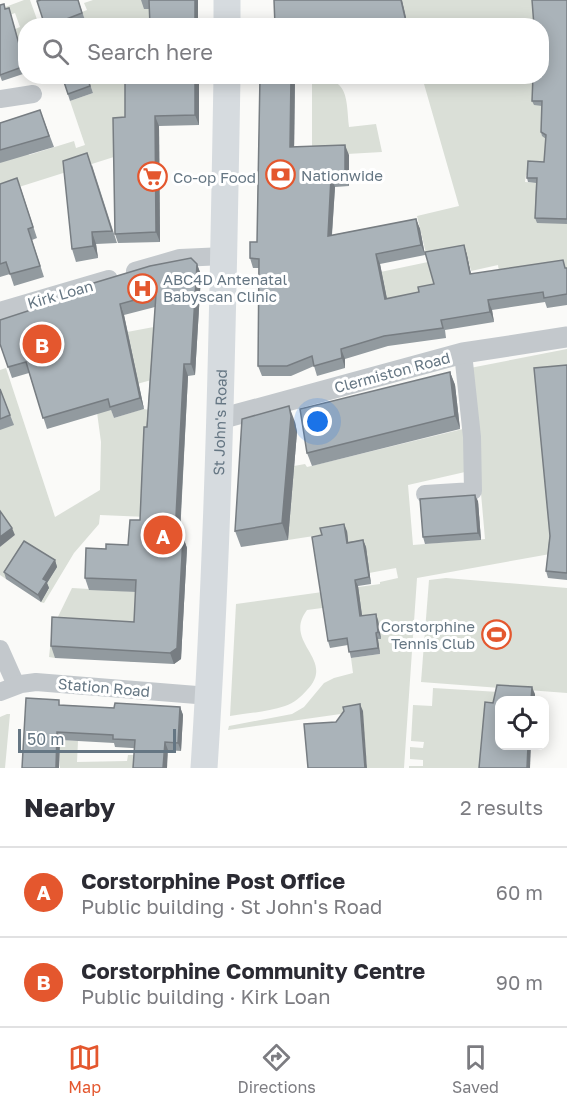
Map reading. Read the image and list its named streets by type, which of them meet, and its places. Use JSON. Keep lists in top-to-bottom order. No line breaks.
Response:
{"streets":{"main road":["St John's Road"],"street":["Kirk Loan","Clermiston Road","Station Road"]},"crossings":[["Kirk Loan","St John's Road"],["Clermiston Road","St John's Road"],["St John's Road","Station Road"]],"places":{"bank":["Nationwide"],"supermarket":["Co-op Food"],"hospital":["ABC4D Antenatal Babyscan Clinic"],"sports":["Corstorphine Tennis Club"]},"scale_bar":"50 m","page":{"search":"Search here","pins":["B","A"],"scale":"50 m","heading":["Nearby","2 results"],"list":[{"mark":"A","name":"Corstorphine Post Office","note":"Public building · St John's Road","value":"60 m"},{"mark":"B","name":"Corstorphine Community Centre","note":"Public building · Kirk Loan","value":"90 m"}],"nav":["Map","Directions","Saved"]}}
